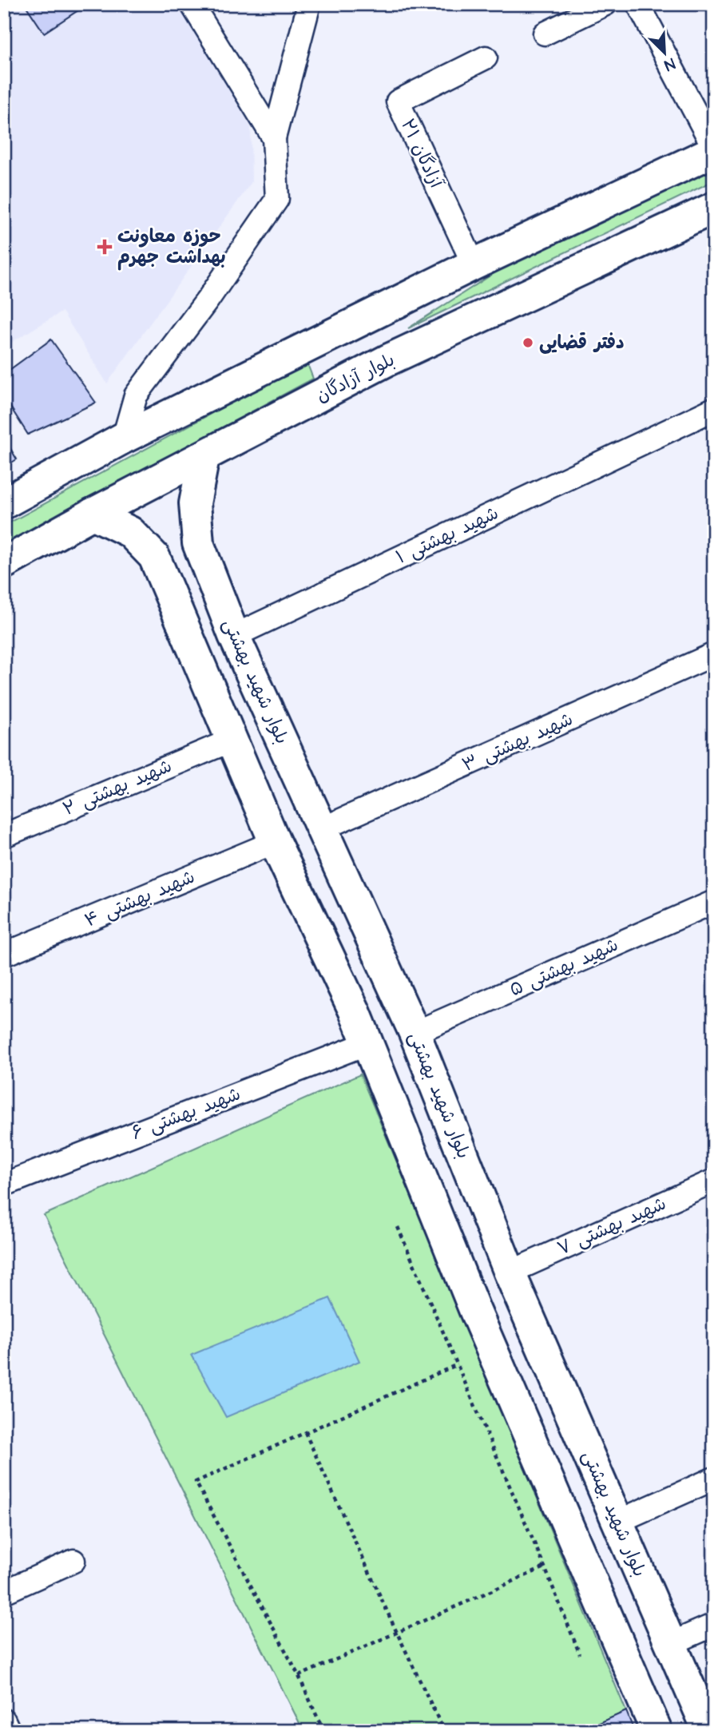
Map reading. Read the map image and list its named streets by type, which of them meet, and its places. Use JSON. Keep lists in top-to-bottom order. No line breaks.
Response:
{"streets":{"main road":["بلوار آزادگان","بلوار شهید بهشتی"],"street":["آزادگان ۲۱","شهید بهشتی ۱","شهید بهشتی ۳","شهید بهشتی ۲","شهید بهشتی ۴","شهید بهشتی ۵","شهید بهشتی ۶","شهید بهشتی ۷"]},"crossings":[["بلوار آزادگان","بلوار شهید بهشتی"],["شهید بهشتی ۱","بلوار شهید بهشتی"],["بلوار شهید بهشتی","شهید بهشتی ۳"],["بلوار شهید بهشتی","شهید بهشتی ۵"],["بلوار شهید بهشتی","شهید بهشتی ۷"]],"places":{"health":["حوزه معاونت بهداشت جهرم"],"other":["دفتر قضایی"]},"north":"bottom right"}
